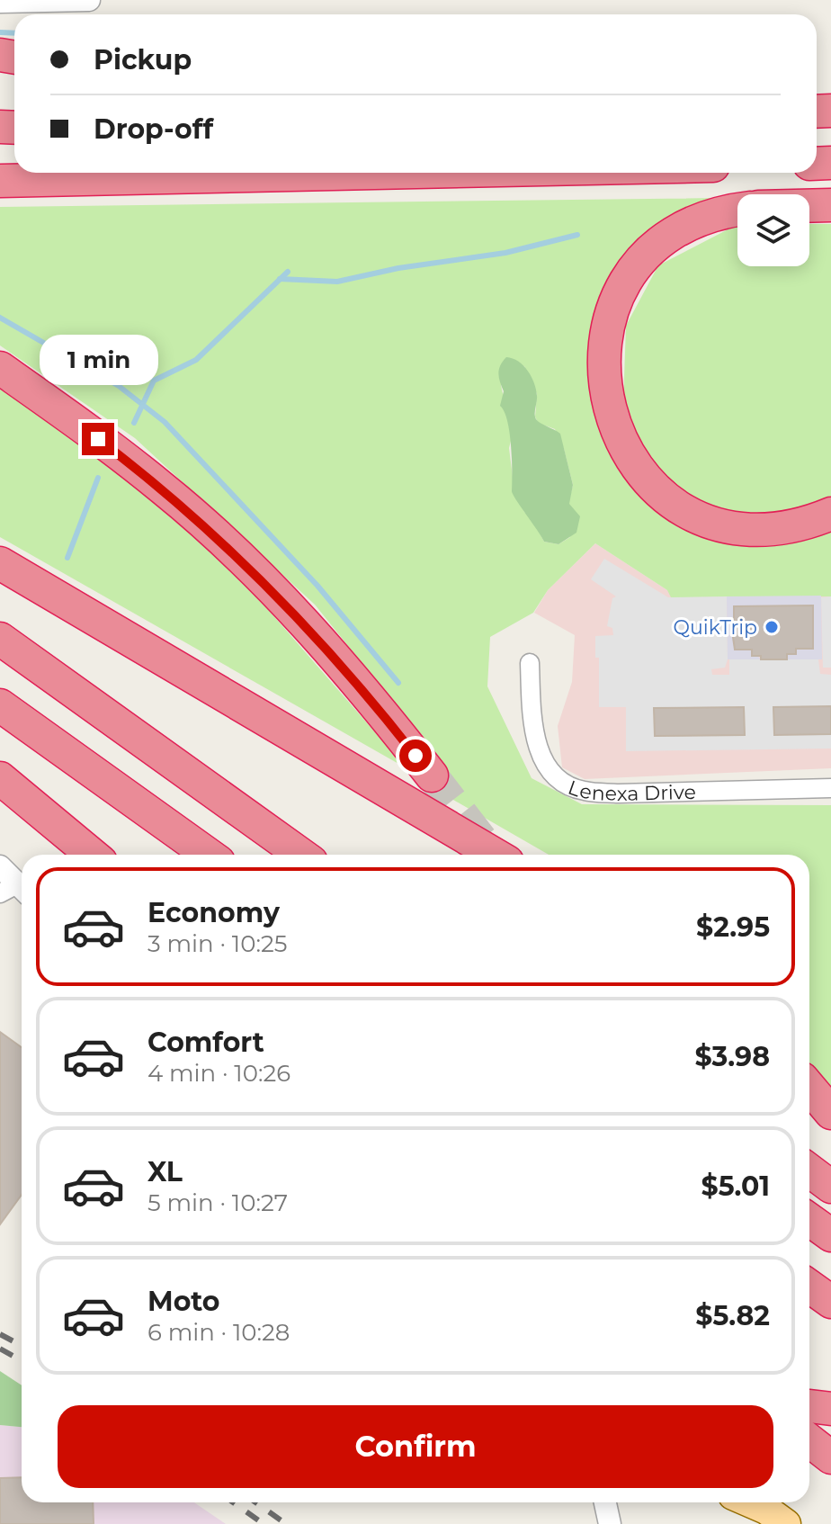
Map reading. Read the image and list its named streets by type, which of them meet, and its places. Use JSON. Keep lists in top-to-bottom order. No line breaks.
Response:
{"streets":{"street":["Lenexa Drive"]},"places":["QuikTrip"],"page":{"banner":["Pickup","Drop-off"],"bubble":"1 min","list":[{"name":"Economy","note":"3 min · 10:25","value":"$2.95"},{"name":"Comfort","note":"4 min · 10:26","value":"$3.98"},{"name":"XL","note":"5 min · 10:27","value":"$5.01"},{"name":"Moto","note":"6 min · 10:28","value":"$5.82"}],"buttons":"Confirm"}}
